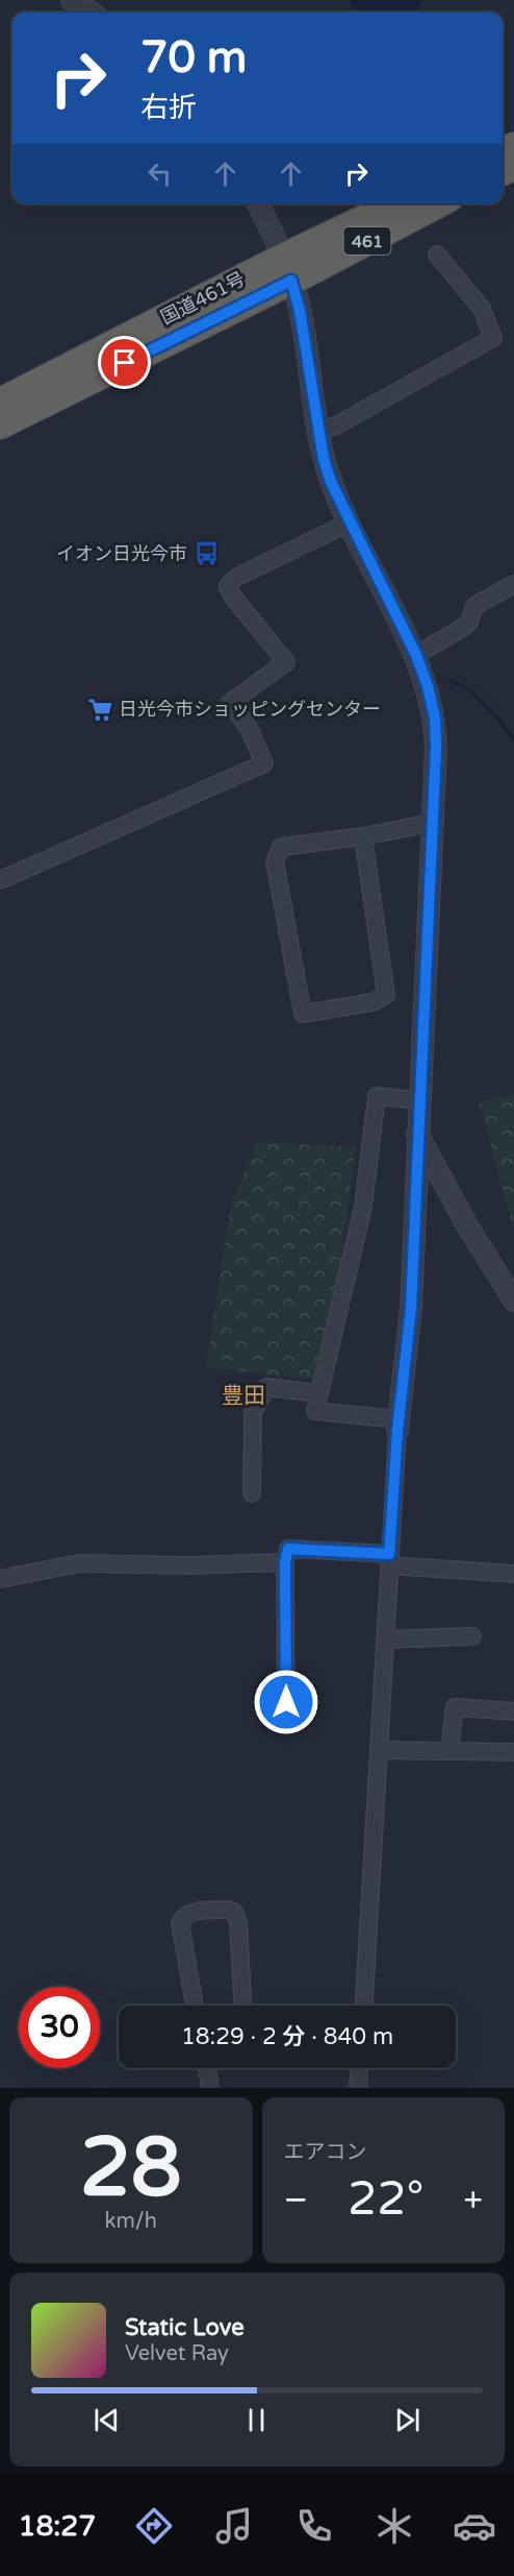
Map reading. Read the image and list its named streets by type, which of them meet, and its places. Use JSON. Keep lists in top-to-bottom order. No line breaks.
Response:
{"streets":{"highway":["461","国道461号"]},"districts":["豊田"],"places":{"bus stop":["イオン日光今市"],"supermarket":["日光今市ショッピングセンター"]},"page":{"turn":["70 m","右折"],"limit":"30","trip":"18:29 · 2 分 · 840 m","tile":[["28","km/h"],"エアコン"],"heat":["−","22°","+"],"song":["Static Love","Velvet Ray"],"tabs":"18:27"}}
